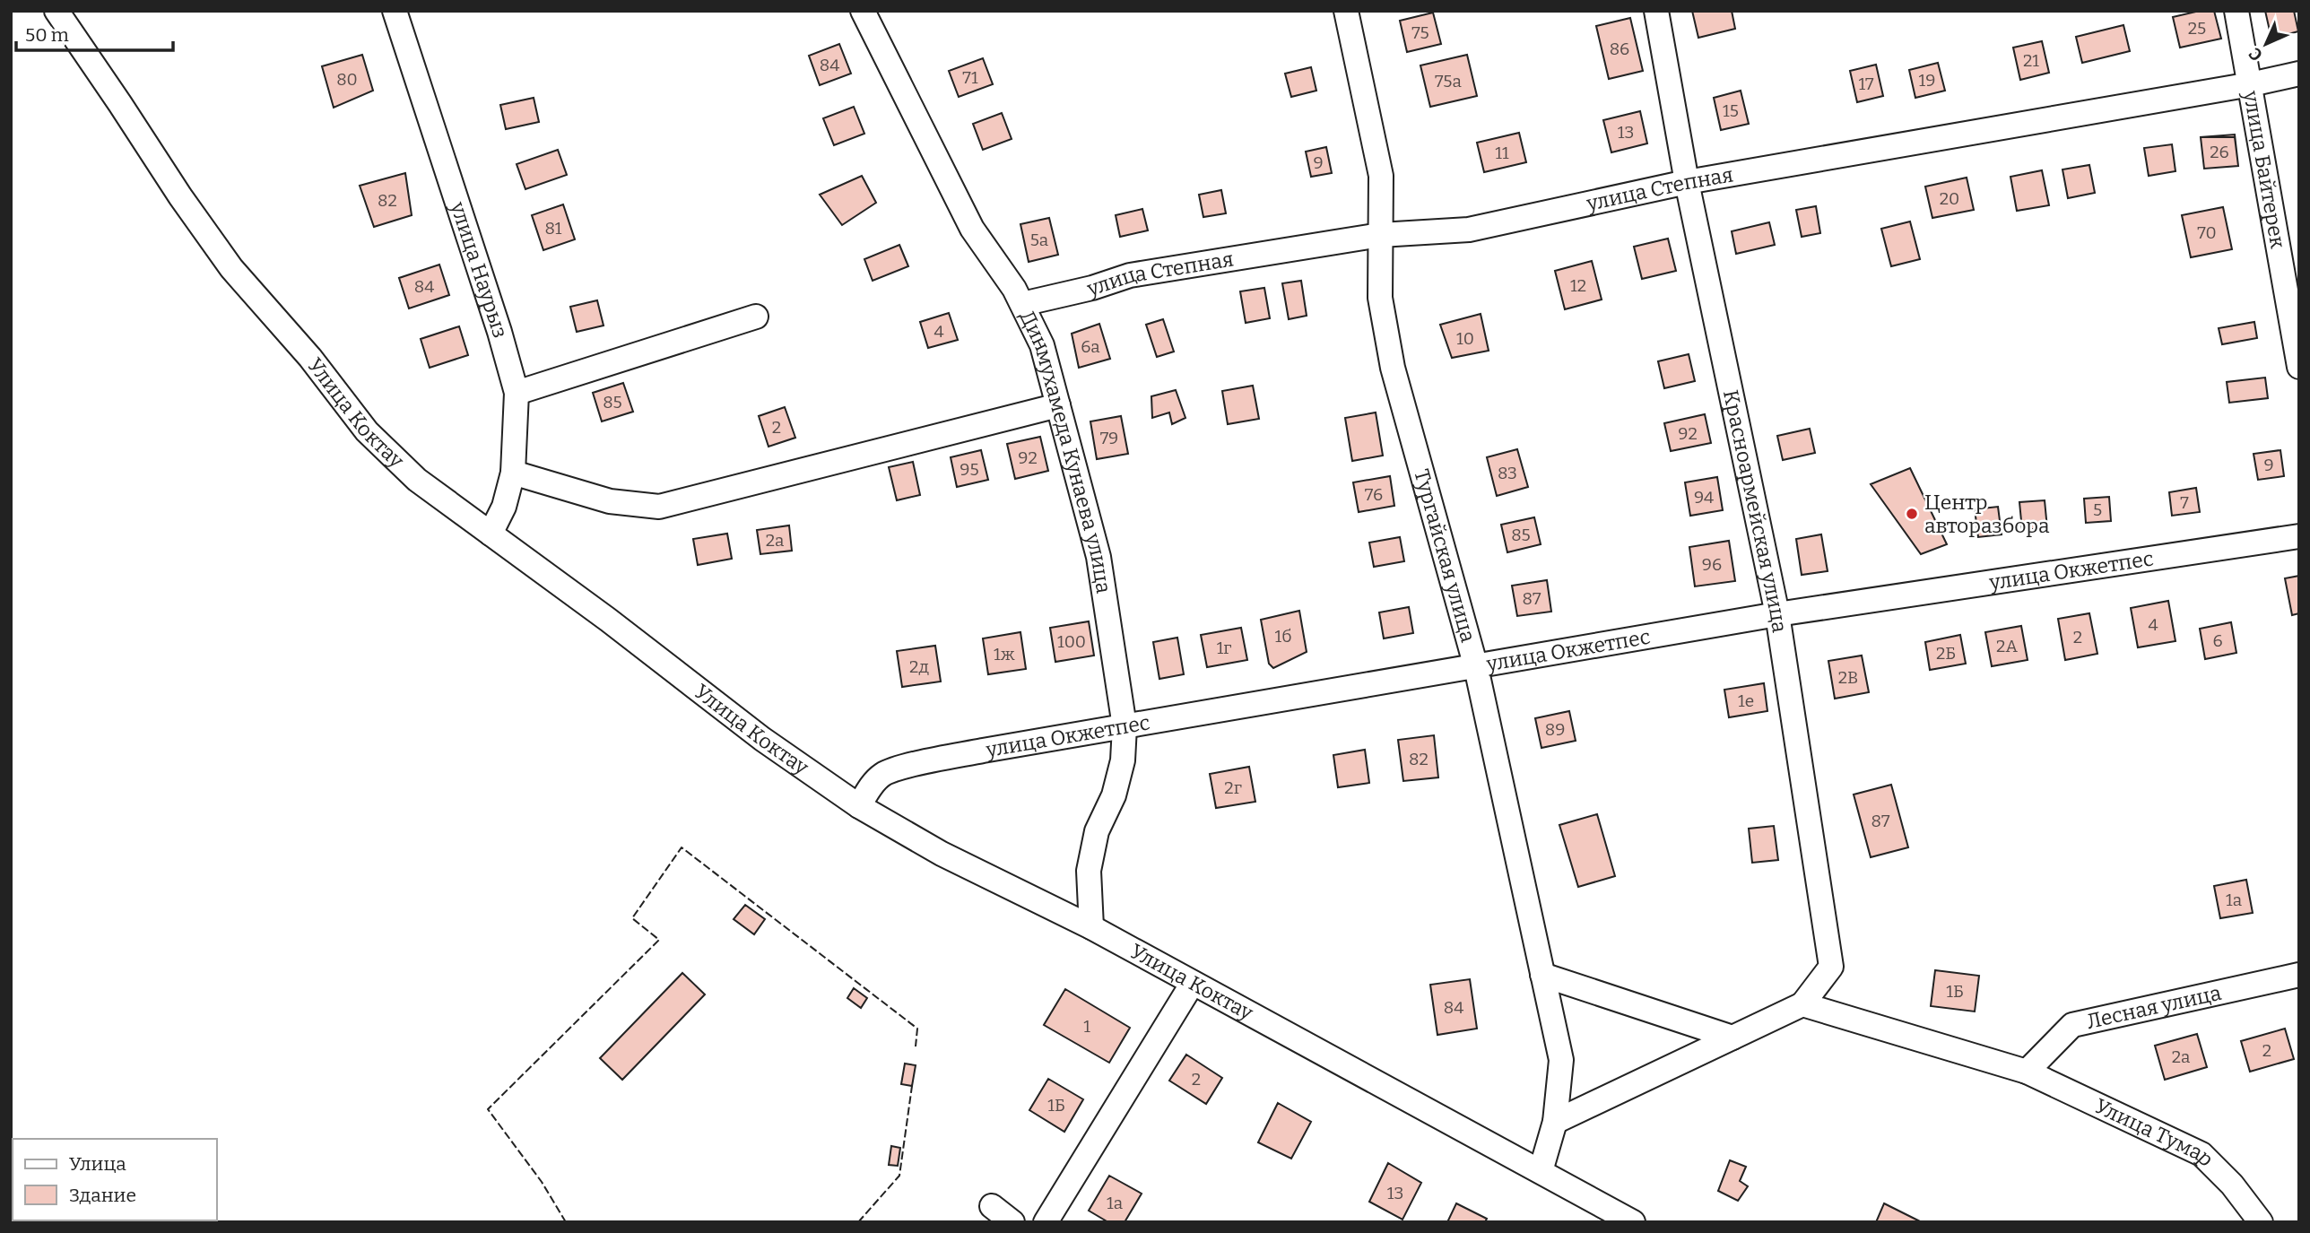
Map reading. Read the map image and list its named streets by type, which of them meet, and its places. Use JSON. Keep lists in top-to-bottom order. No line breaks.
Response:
{"streets":{"street":["улица Байтерек","улица Степная","улица Наурыз","Улица Коктау","Динмухамеда Кунаева улица","Красноармейская улица","Тургайская улица","улица Окжетпес","Лесная улица","Улица Тумар"]},"crossings":[["улица Байтерек","улица Степная"],["улица Степная","Динмухамеда Кунаева улица"],["улица Степная","Красноармейская улица"],["улица Степная","Тургайская улица"],["улица Наурыз","Улица Коктау"],["Улица Коктау","Динмухамеда Кунаева улица"],["Улица Коктау","Тургайская улица"],["Улица Коктау","улица Окжетпес"],["Динмухамеда Кунаева улица","улица Окжетпес"],["Красноармейская улица","улица Окжетпес"],["Красноармейская улица","Улица Тумар"],["Тургайская улица","улица Окжетпес"],["Лесная улица","Улица Тумар"]],"places":["Центр авторазбора"],"house_numbers":["25","75","86","21","84","71","80","19","75а","17","15","13","26","11","9","20","82","81","70","5а","12","84","4","10","6а","85","2","92","79","92","9","95","83","76","94","7","5","85","2а","96","87","4","1б","2","6","100","2А","1г","2Б","1ж","2д","2В","1e","89","82","2г","87","1а","1Б","84","1","2","2а","2","1Б","13","1а"],"legend":["Улица","Здание"],"scale_bar":"50 m","north":"bottom left"}
